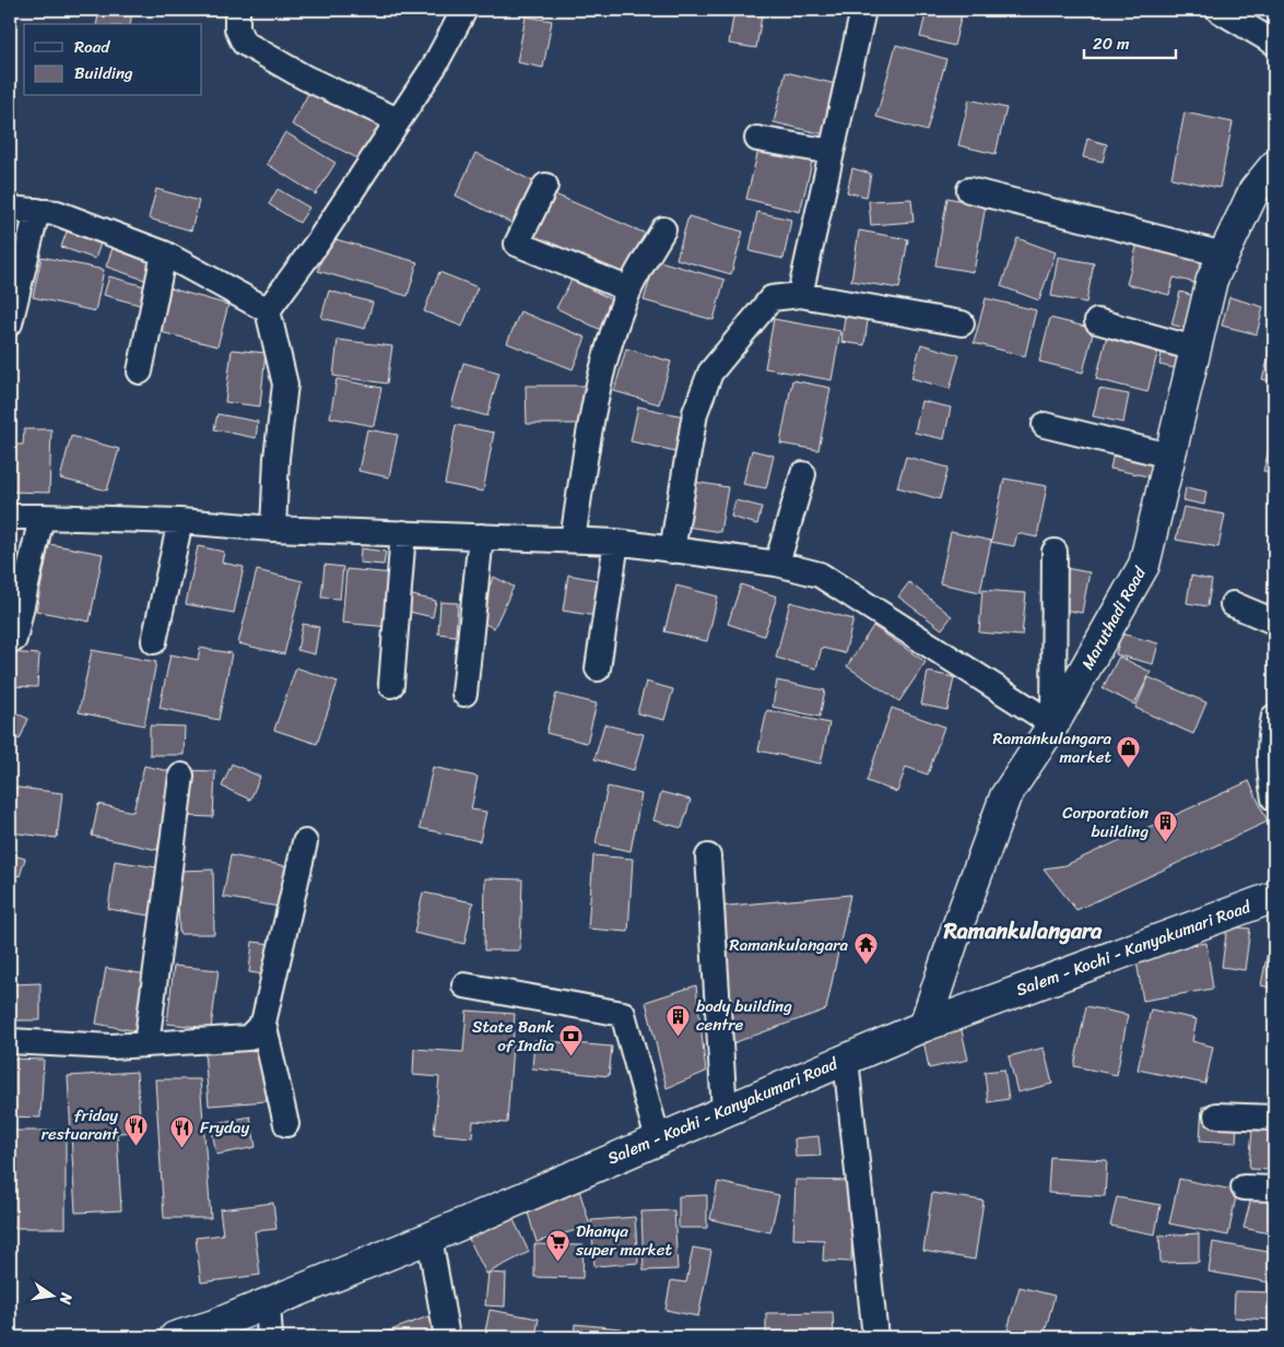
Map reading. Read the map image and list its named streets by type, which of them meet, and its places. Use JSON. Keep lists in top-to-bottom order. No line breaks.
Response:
{"streets":{"main road":["Maruthadi Road","Salem - Kochi - Kanyakumari Road"]},"crossings":[["Maruthadi Road","Salem - Kochi - Kanyakumari Road"]],"districts":["Ramankulangara"],"places":{"shop":["Ramankulangara market"],"building":["Corporation building","body building centre"],"temple":["Ramankulangara"],"bank":["State Bank of India"],"restaurant":["friday restuarant","Fryday"],"supermarket":["Dhanya super market"]},"legend":["Road","Building"],"scale_bar":"20 m","north":"right"}
